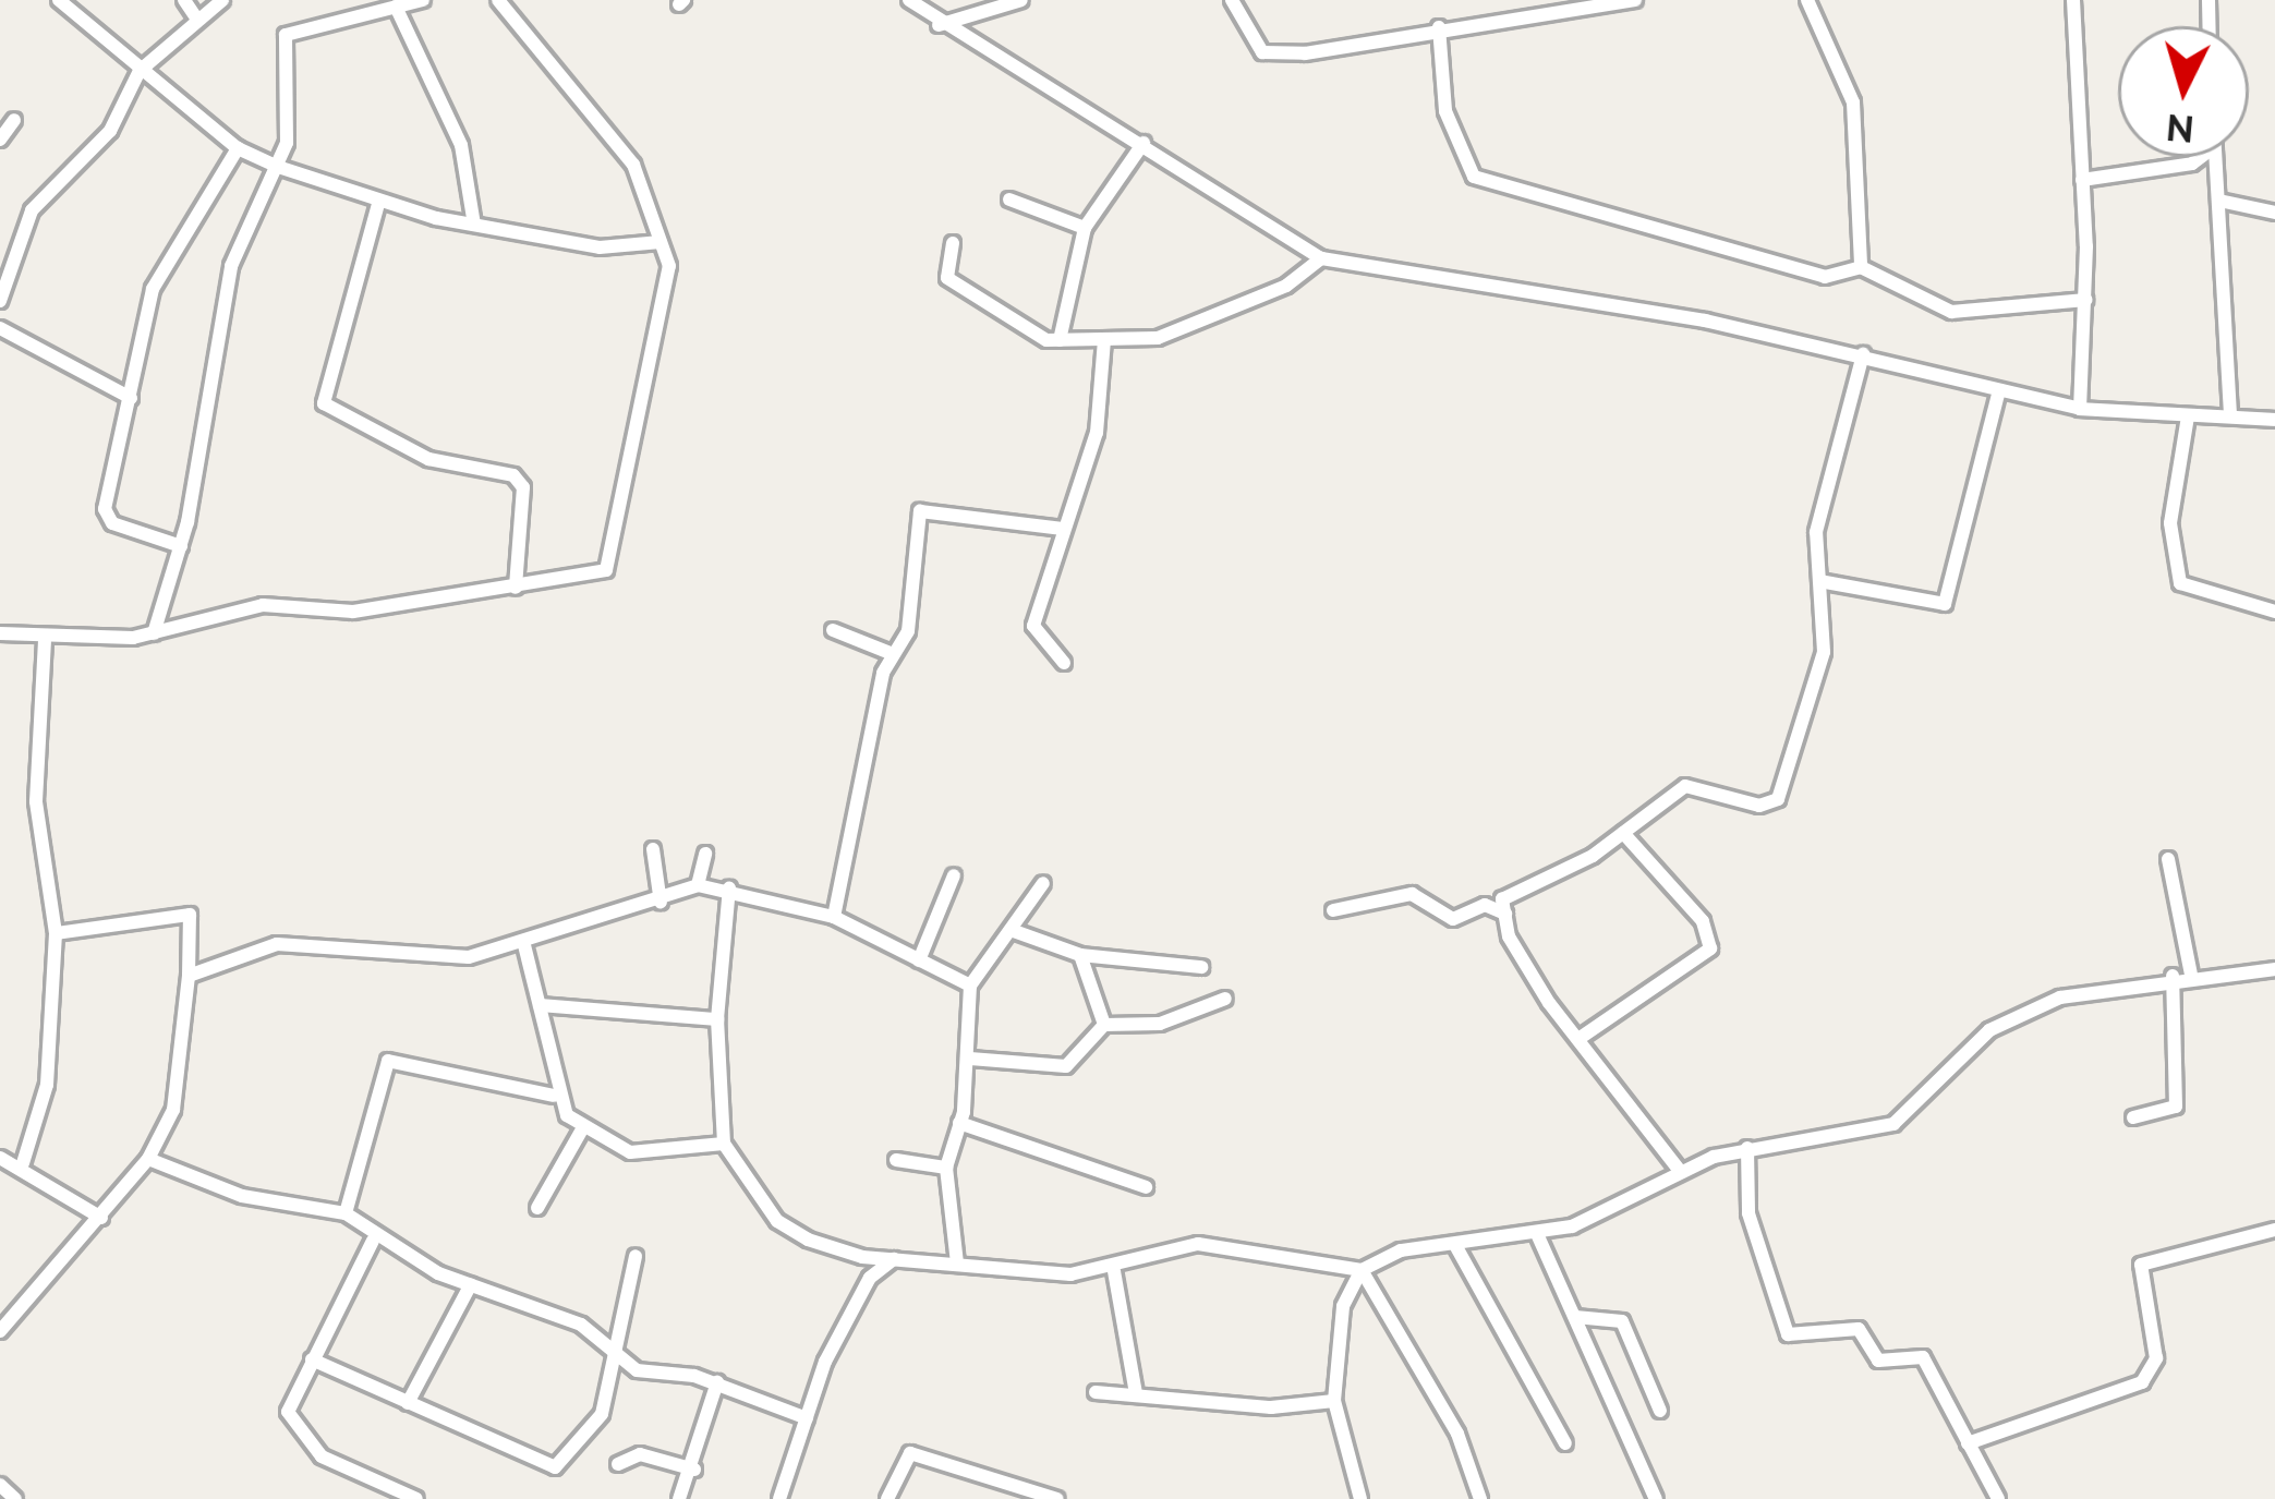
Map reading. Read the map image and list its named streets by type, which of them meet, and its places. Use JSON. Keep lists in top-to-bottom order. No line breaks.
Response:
{"north":"bottom"}
